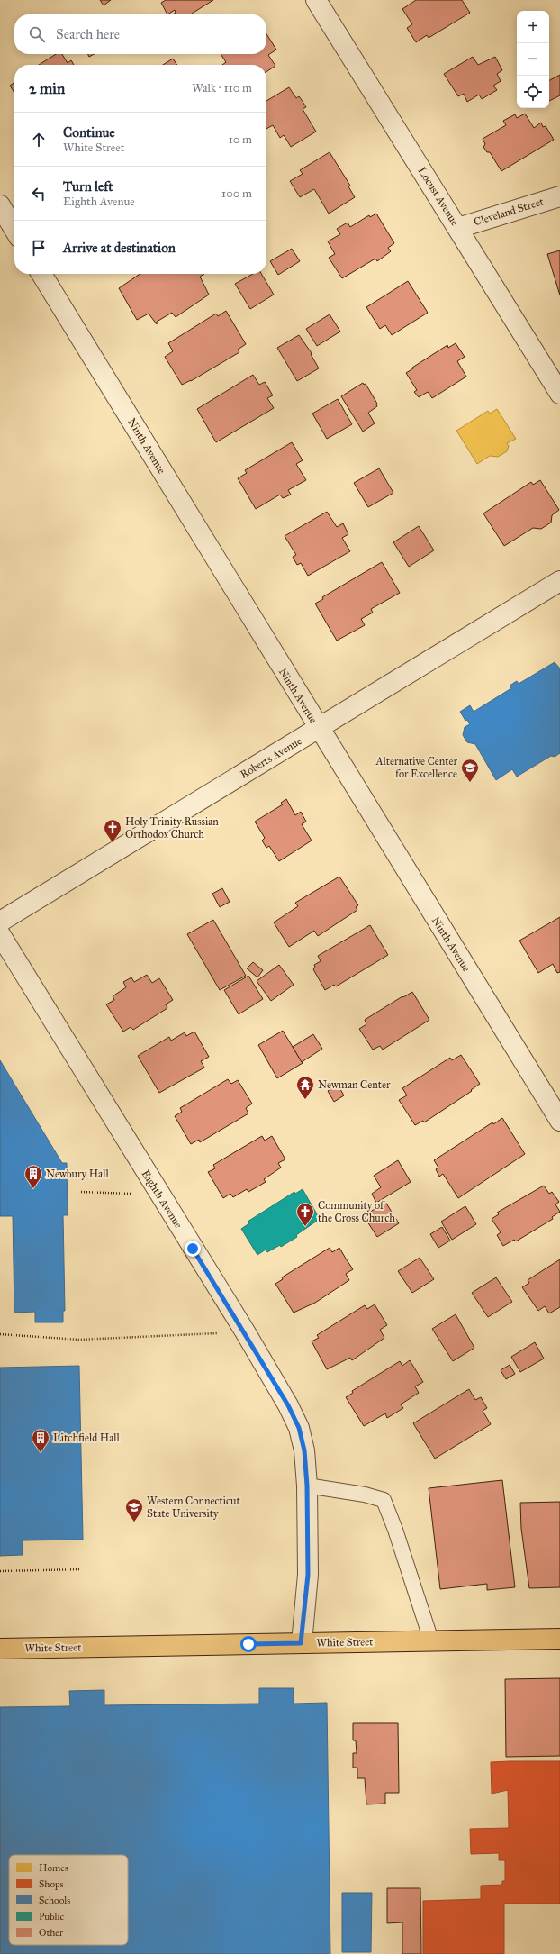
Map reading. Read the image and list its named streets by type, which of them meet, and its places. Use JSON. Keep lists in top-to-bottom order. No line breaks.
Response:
{"streets":{"main road":["White Street"],"street":["Locust Avenue","Cleveland Street","Ninth Avenue","Roberts Avenue","Eighth Avenue"]},"crossings":[["Locust Avenue","Cleveland Street"],["Ninth Avenue","Roberts Avenue"],["Eighth Avenue","White Street"]],"places":{"school or university":["Alternative Center for Excellence","Western Connecticut State University"],"church":["Holy Trinity Russian Orthodox Church","Community of the Cross Church"],"temple":["Newman Center"],"building":["Newbury Hall","Litchfield Hall"]},"legend":["Homes","Shops","Schools","Public","Other"],"page":{"map_buttons":["+","−"],"search":"Search here","heading":["2 min","Walk · 110 m"],"list":[["Continue","White Street","10 m"],["Turn left","Eighth Avenue","100 m"],"Arrive at destination"]}}
